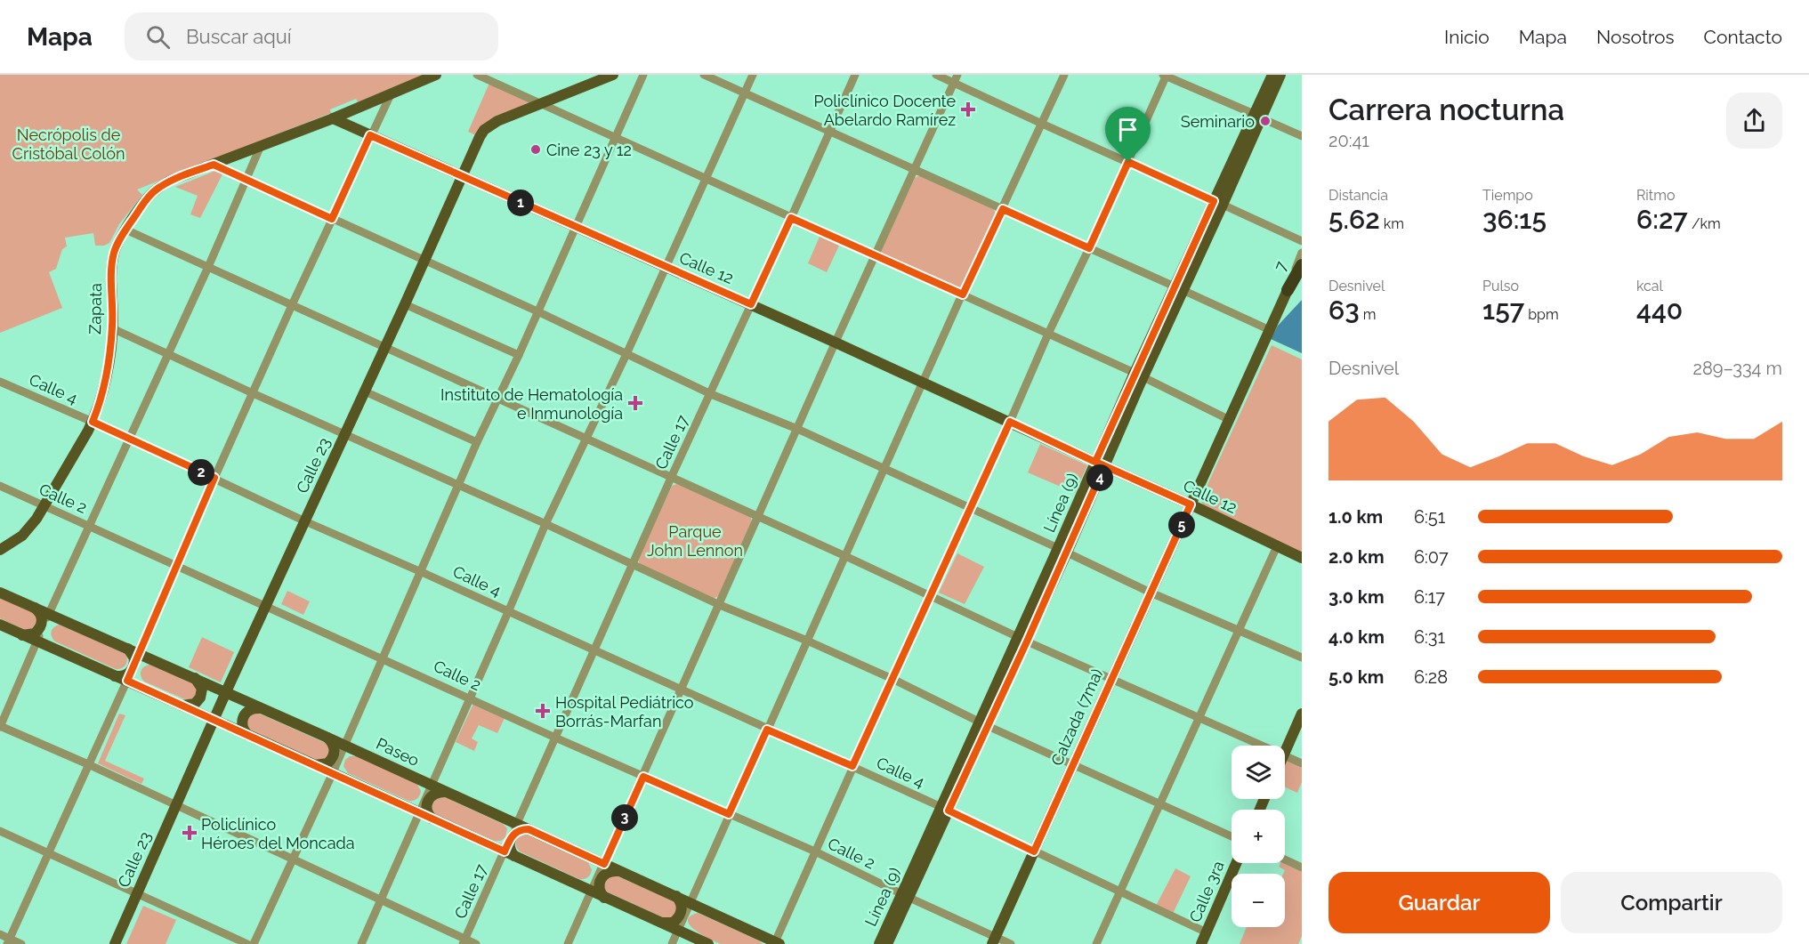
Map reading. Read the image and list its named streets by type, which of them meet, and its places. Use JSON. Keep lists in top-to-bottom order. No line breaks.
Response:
{"streets":{"main road":["Calle 12","Zapata","Calle 23","Línea (9)","Calzada (7ma)","Paseo","Calle 3ra"],"street":["7","Calle 4","Calle 17","Calle 2"]},"crossings":[["Calle 12","Zapata"],["Calle 12","Calle 17"],["Calle 12","Calle 23"],["Calle 12","Línea (9)"],["Calle 12","Calzada (7ma)"],["Zapata","Calle 4"],["Zapata","Calle 2"],["Calle 4","Calle 17"],["Calle 4","Calle 23"],["Calle 4","Línea (9)"],["Calle 4","Calzada (7ma)"],["Calle 4","Calle 3ra"],["Calle 17","Calle 2"],["Calle 17","Paseo"],["Calle 23","Calle 2"],["Calle 23","Paseo"],["Calle 2","Línea (9)"],["Calle 2","Calzada (7ma)"]],"parks":["Necrópolis de Cristóbal Colón","Parque John Lennon"],"places":{"health":["Policlínico Docente Abelardo Ramírez","Instituto de Hematología e Inmunología","Hospital Pediátrico Borrás-Marfan","Policlínico Héroes del Moncada"],"other":["Seminario","Cine 23 y 12"]},"page":{"header":"Mapa","search":"Buscar aquí","nav":["Inicio","Mapa","Nosotros","Contacto"],"heading":["Carrera nocturna","20:41"],"stats":[["Distancia","5.62 km"],["Tiempo","36:15"],["Ritmo","6:27 /km"],["Desnivel","63 m"],["Pulso","157 bpm"],["kcal","440"]],"pins":["1","2","4","5","3"],"chart":["Desnivel","289–334 m"],"list":[{"name":"1.0 km","note":"6:51"},{"name":"2.0 km","note":"6:07"},{"name":"3.0 km","note":"6:17"},{"name":"4.0 km","note":"6:31"},{"name":"5.0 km","note":"6:28"}],"map_buttons":["+","−"],"buttons":["Guardar","Compartir"]}}
